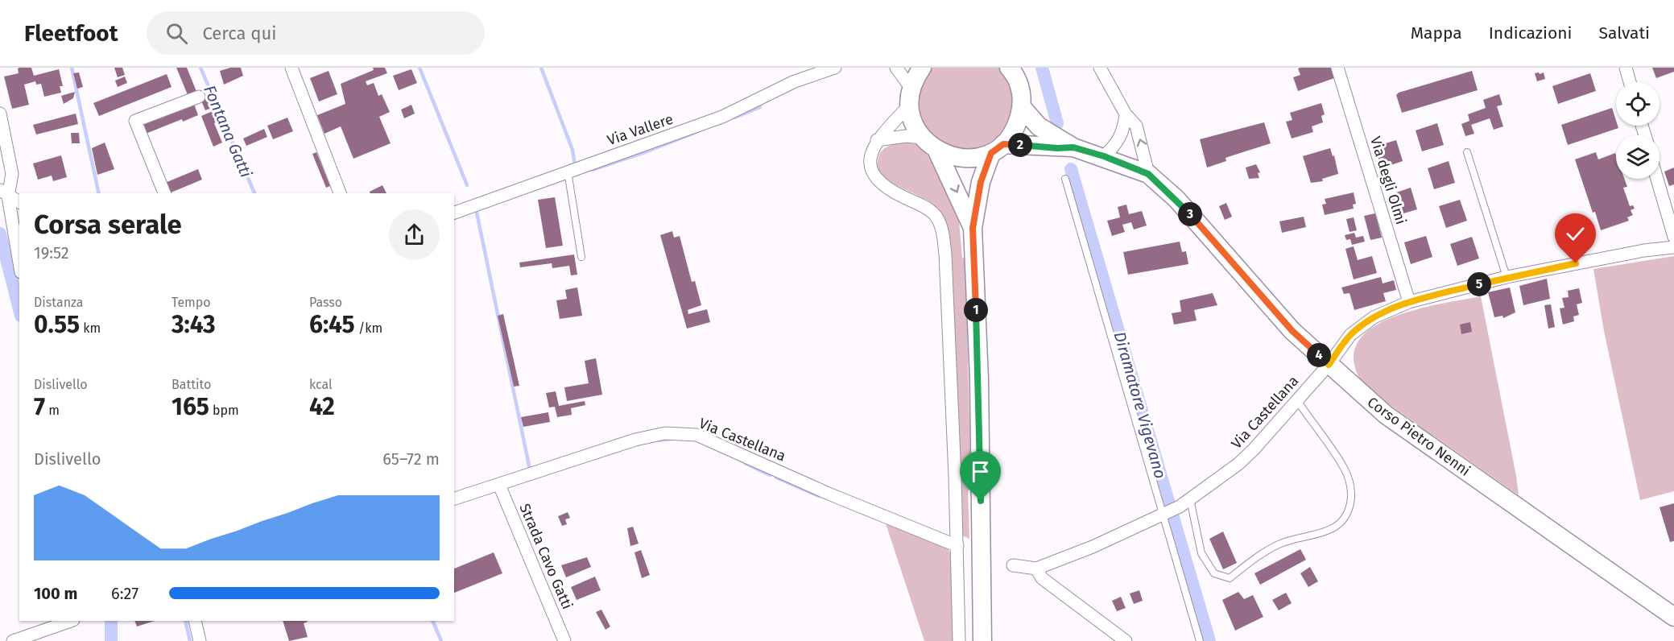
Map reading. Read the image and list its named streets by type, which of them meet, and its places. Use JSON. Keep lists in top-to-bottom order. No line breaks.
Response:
{"streets":{"main road":["Corso Pietro Nenni"],"street":["Via Vallere","Via degli Olmi","Via Castellana","Strada Cavo Gatti"]},"crossings":[["Via degli Olmi","Via Castellana"],["Via Castellana","Corso Pietro Nenni"],["Via Castellana","Strada Cavo Gatti"]],"water":["Fontana Gatti","Diramatore Vigevano"],"page":{"header":"Fleetfoot","search":"Cerca qui","nav":["Mappa","Indicazioni","Salvati"],"pins":["2","3","5","1","4"],"heading":["Corsa serale","19:52"],"stats":[["Distanza","0.55 km"],["Tempo","3:43"],["Passo","6:45 /km"],["Dislivello","7 m"],["Battito","165 bpm"],["kcal","42"]],"chart":["Dislivello","65–72 m"],"list":[{"name":"100 m","note":"6:27"}]}}
